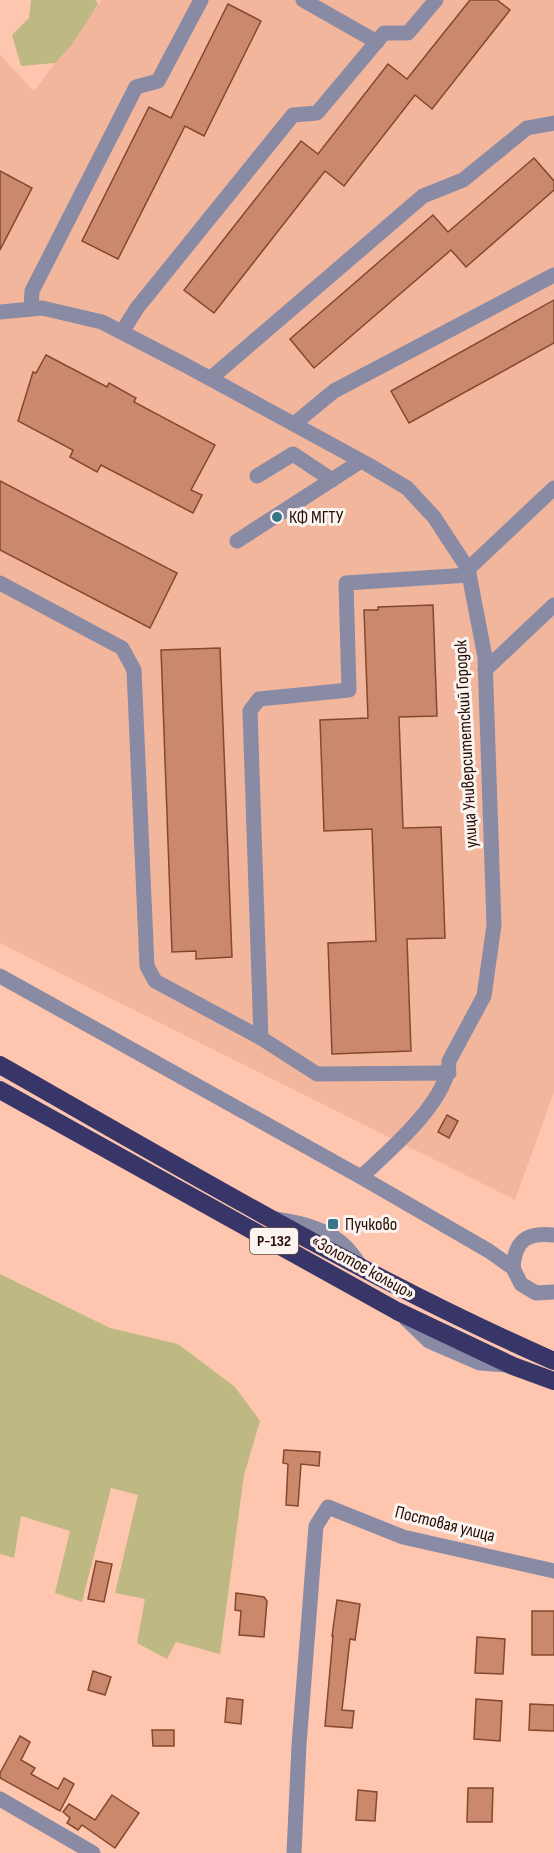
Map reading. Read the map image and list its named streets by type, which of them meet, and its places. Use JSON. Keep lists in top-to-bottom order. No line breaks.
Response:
{"streets":{"highway":["Р-132","«Золотое кольцо»"],"street":["улица Университетский Городок","Постовая улица"]},"places":{"other":["КФ МГТУ"],"transit":["Пучково"]}}
